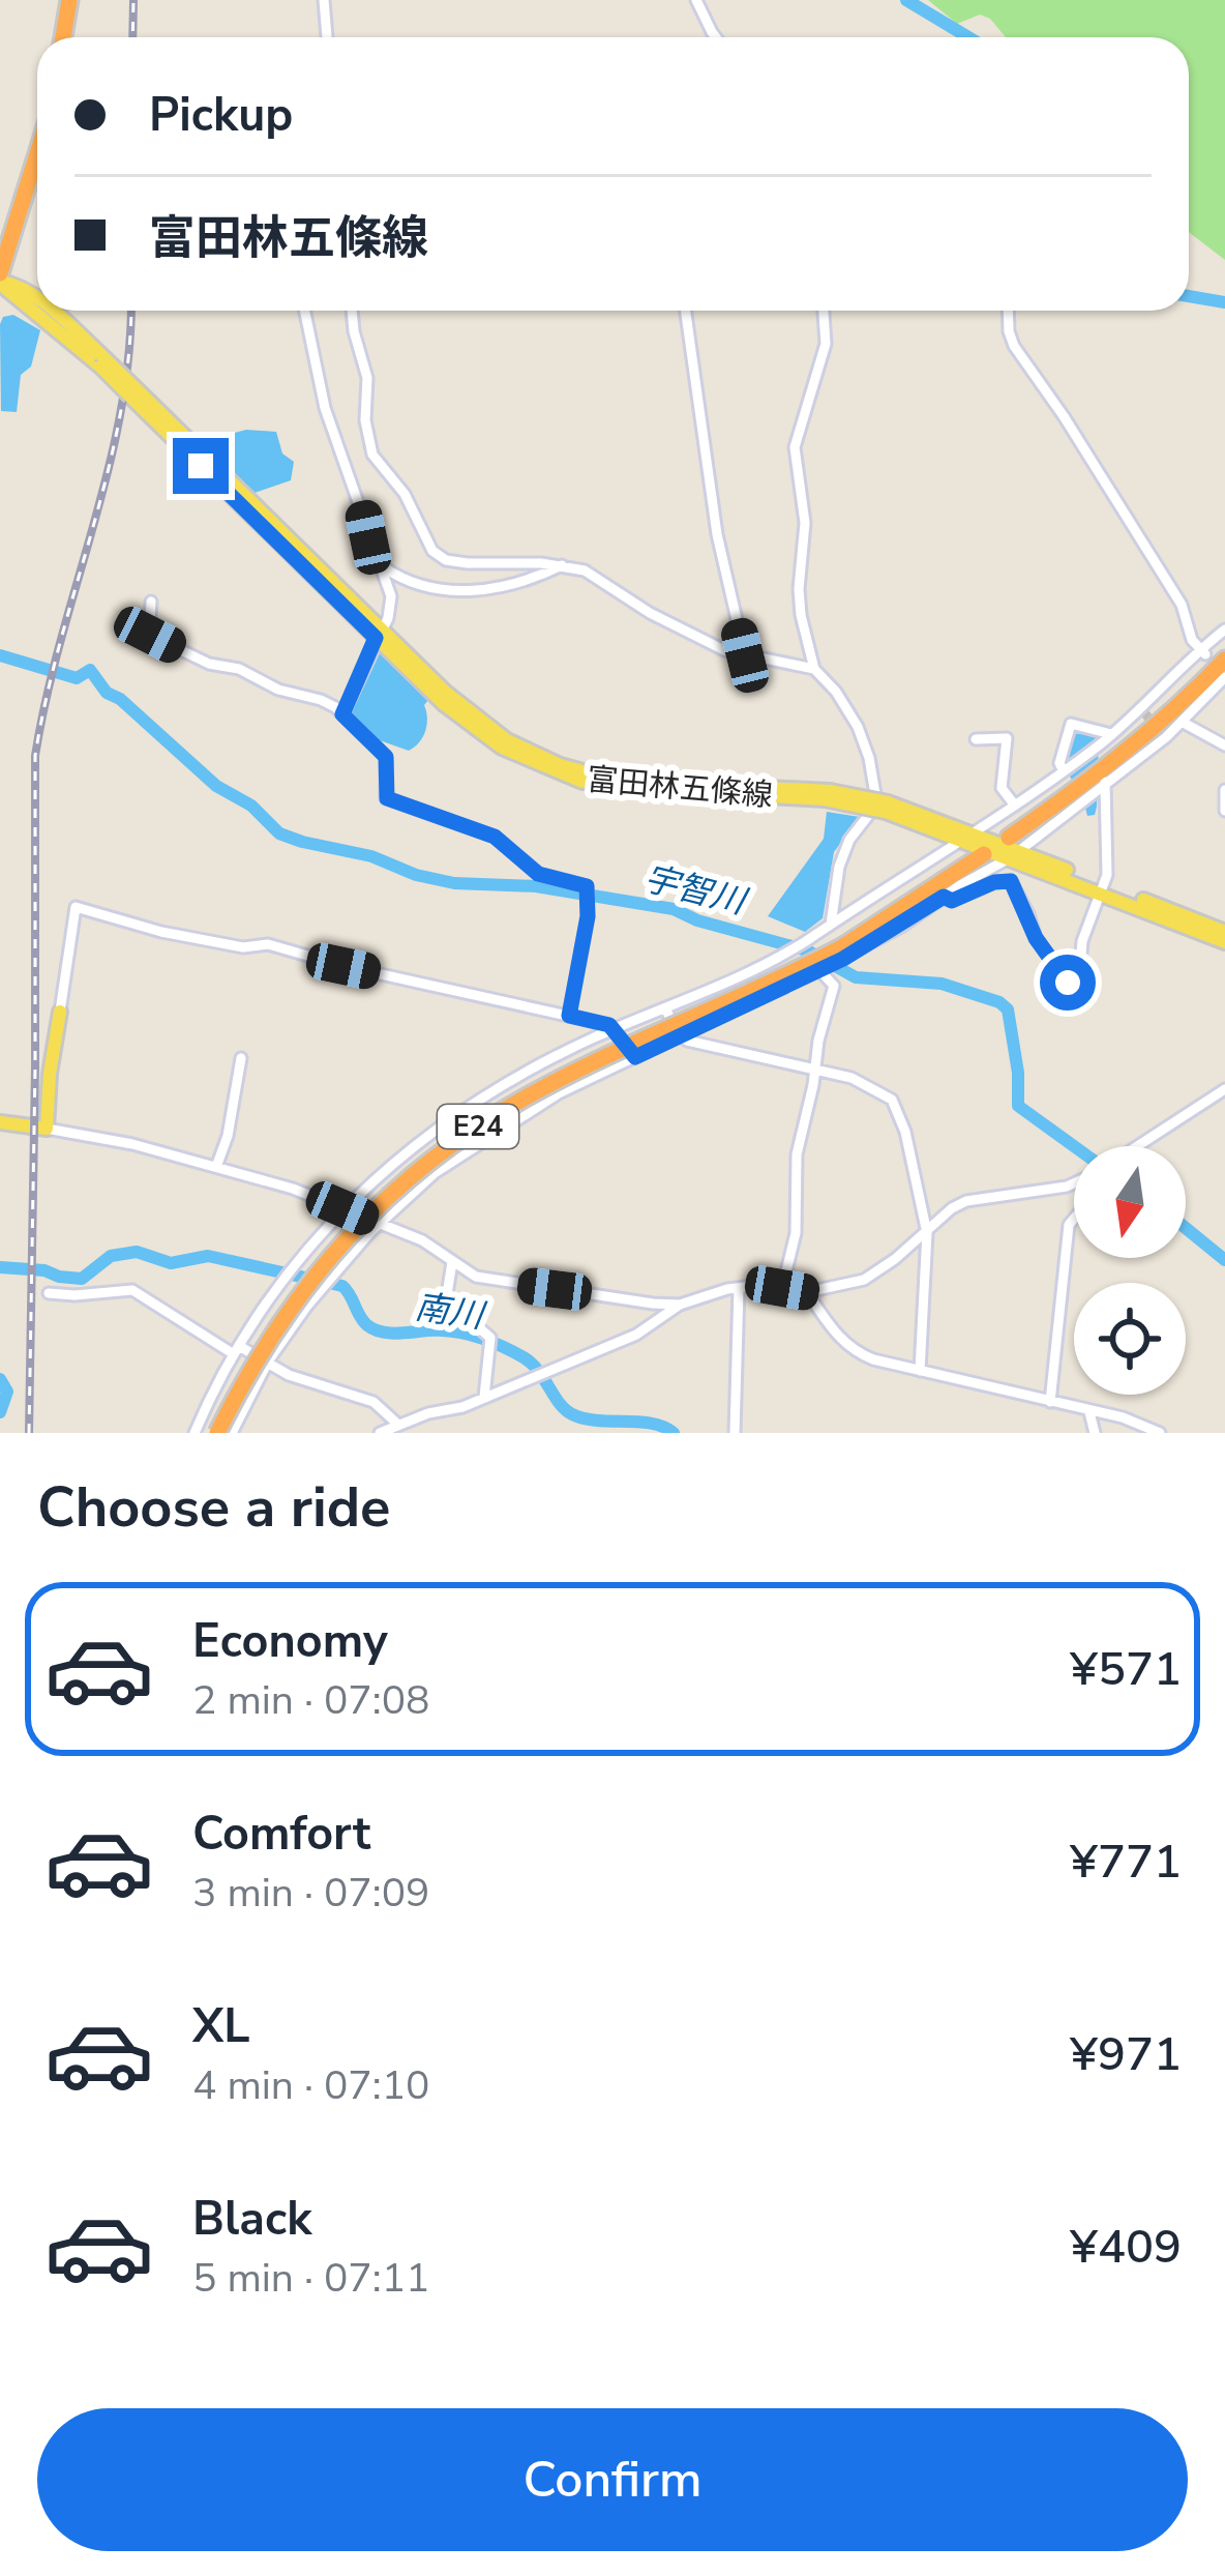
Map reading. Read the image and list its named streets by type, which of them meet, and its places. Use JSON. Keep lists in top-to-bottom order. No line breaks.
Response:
{"streets":{"highway":["E24"],"main road":["富田林五條線"]},"water":["宇智川","南川"],"north":"bottom","page":{"banner":["Pickup","富田林五條線"],"heading":"Choose a ride","list":[{"name":"Economy","note":"2 min · 07:08","value":"¥571"},{"name":"Comfort","note":"3 min · 07:09","value":"¥771"},{"name":"XL","note":"4 min · 07:10","value":"¥971"},{"name":"Black","note":"5 min · 07:11","value":"¥409"}],"buttons":"Confirm"}}
